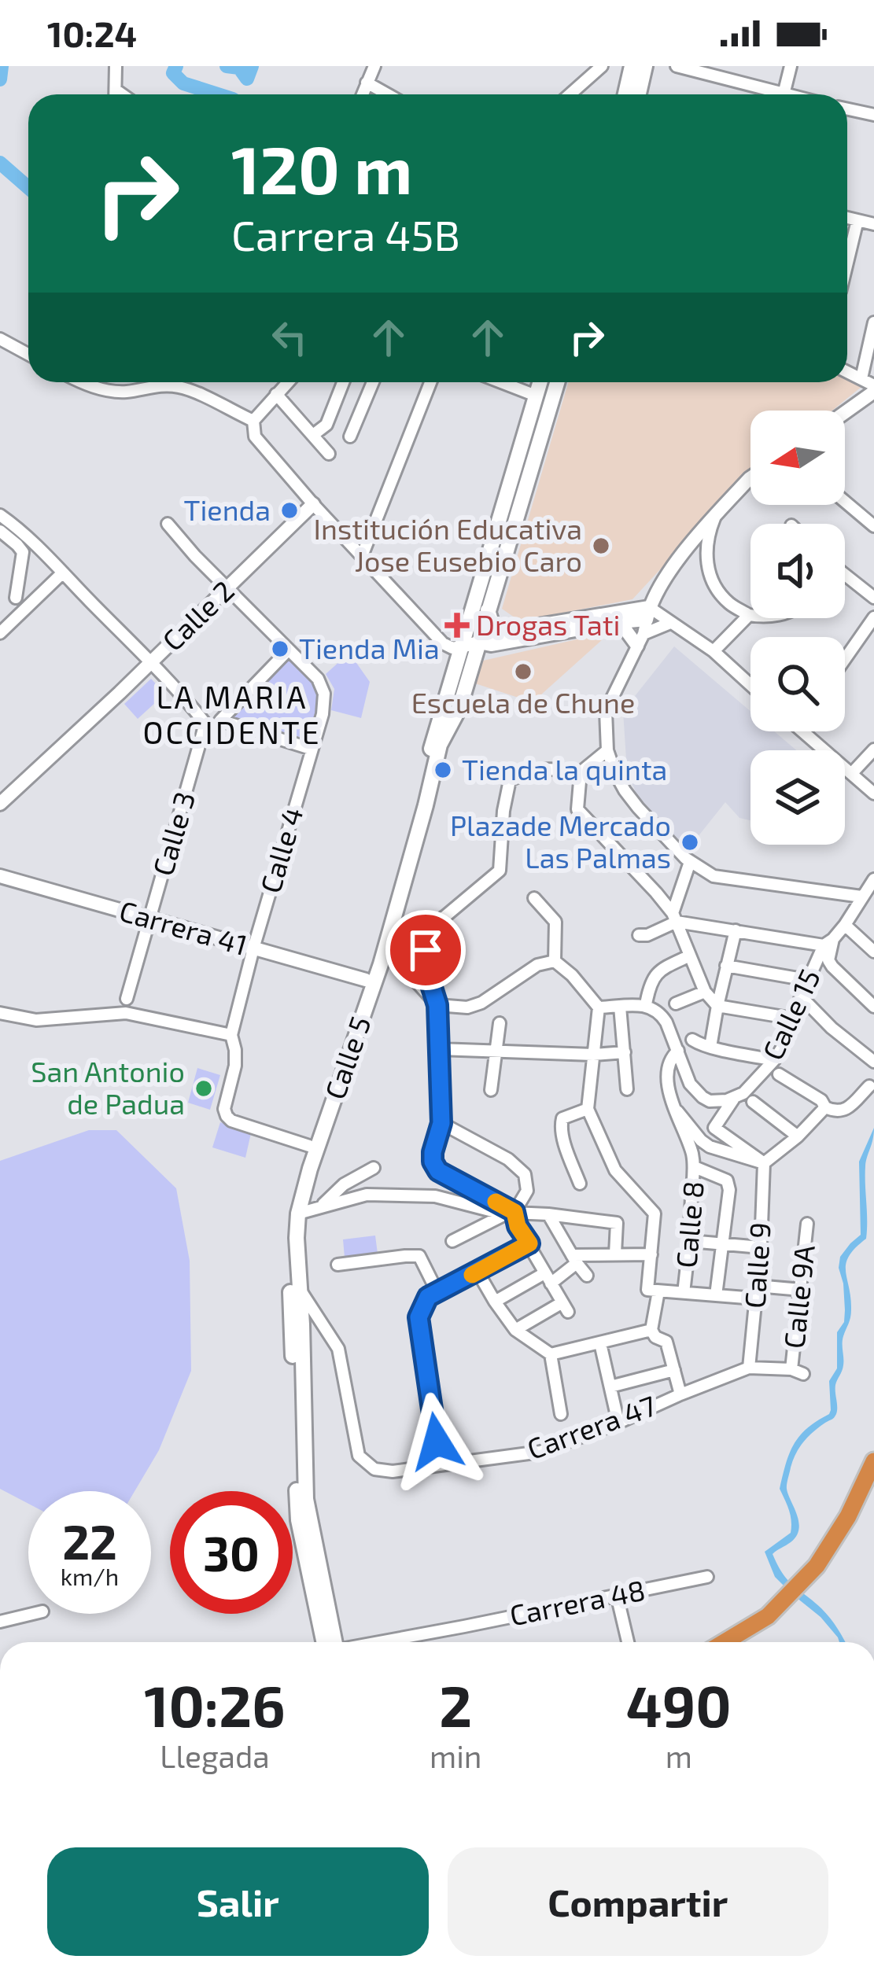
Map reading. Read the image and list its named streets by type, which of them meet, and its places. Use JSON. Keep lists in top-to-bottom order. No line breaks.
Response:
{"streets":{"main road":["Calle 5"],"street":["Calle 2","Calle 3","Calle 4","Carrera 41","Calle 15","Calle 8","Calle 9","Calle 9A","Carrera 47","Carrera 48"]},"crossings":[["Calle 2","Calle 3"],["Calle 3","Carrera 41"],["Calle 4","Carrera 41"],["Calle 4","Calle 5"],["Carrera 41","Calle 5"],["Calle 15","Calle 8"],["Calle 15","Calle 9"],["Calle 5","Carrera 47"],["Calle 9","Carrera 47"],["Calle 9A","Carrera 47"]],"districts":["LA MARIA OCCIDENTE"],"places":{"other":["Tienda","Institución Educativa Jose Eusebio Caro","Tienda Mia","Escuela de Chune","Tienda la quinta","Plazade Mercado Las Palmas","San Antonio de Padua"],"health":["Drogas Tati"]},"north":"left","page":{"status":"10:24","turn":["120 m","Carrera 45B"],"speed":"22 km/h","limit":"30","eta":["10:26","Llegada","2","min","490","m"],"buttons":["Salir","Compartir"]}}
